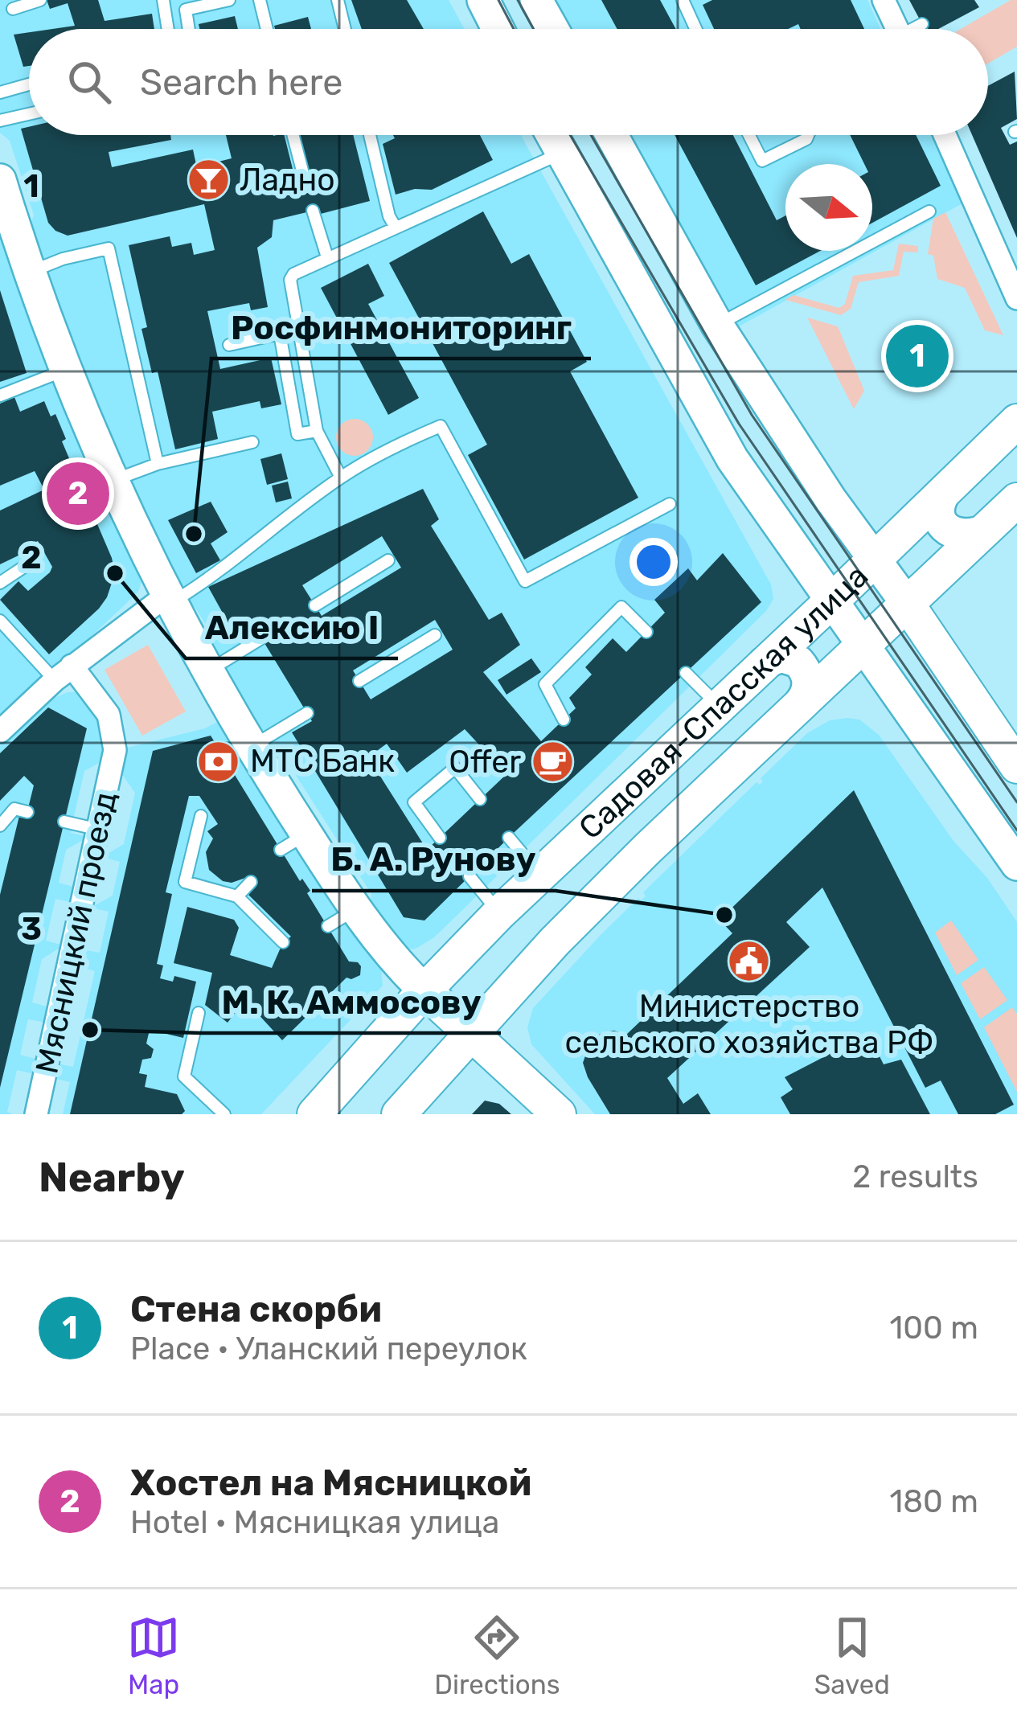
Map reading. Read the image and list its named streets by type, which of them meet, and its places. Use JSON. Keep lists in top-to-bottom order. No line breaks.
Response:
{"streets":{"main road":["Садовая-Спасская улица"],"street":["Мясницкий проезд"]},"places":{"bar":["Ладно"],"other":["Росфинмониторинг","Алексию I","Б. А. Рунову","М. К. Аммосову"],"bank":["МТС Банк"],"cafe":["Offer"],"public building":["Министерство сельского хозяйства РФ"]},"north":"right","page":{"search":"Search here","pins":["1","2"],"heading":["Nearby","2 results"],"list":[{"mark":"1","name":"Стена скорби","note":"Place · Уланский переулок","value":"100 m"},{"mark":"2","name":"Хостел на Мясницкой","note":"Hotel · Мясницкая улица","value":"180 m"}],"nav":["Map","Directions","Saved"]},"grid":{"rows":["1","2","3"]}}
